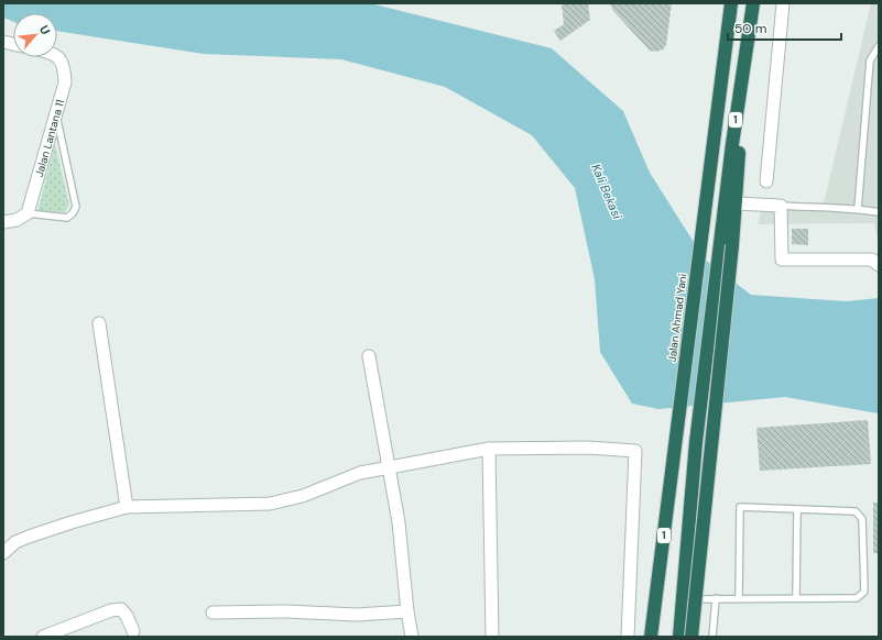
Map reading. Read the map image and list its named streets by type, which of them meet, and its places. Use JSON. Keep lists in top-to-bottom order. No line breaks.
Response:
{"streets":{"highway":["1","Jalan Ahmad Yani"],"street":["Jalan Lantana 11"]},"water":["Kali Bekasi"],"scale_bar":"50 m","north":"top right"}
